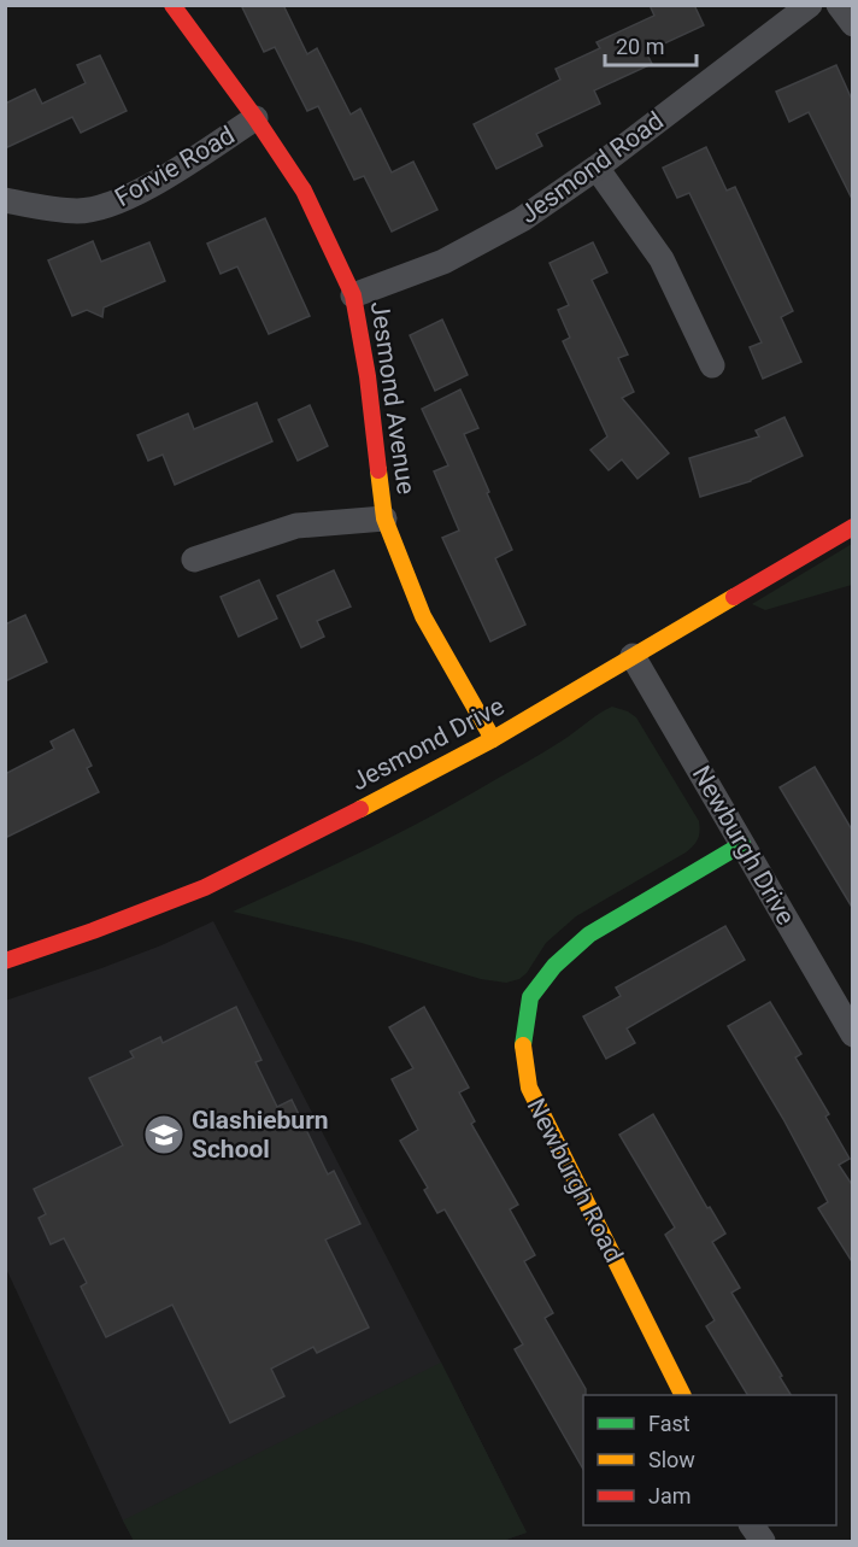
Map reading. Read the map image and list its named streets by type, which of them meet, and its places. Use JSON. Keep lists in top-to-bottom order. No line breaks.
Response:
{"streets":{"street":["Forvie Road","Jesmond Road","Jesmond Avenue","Jesmond Drive","Newburgh Drive","Newburgh Road"]},"crossings":[["Forvie Road","Jesmond Avenue"],["Jesmond Road","Jesmond Avenue"],["Jesmond Avenue","Jesmond Drive"],["Jesmond Drive","Newburgh Drive"],["Newburgh Drive","Newburgh Road"]],"places":{"school or university":["Glashieburn School"]},"legend":["Fast","Slow","Jam"],"scale_bar":"20 m"}
